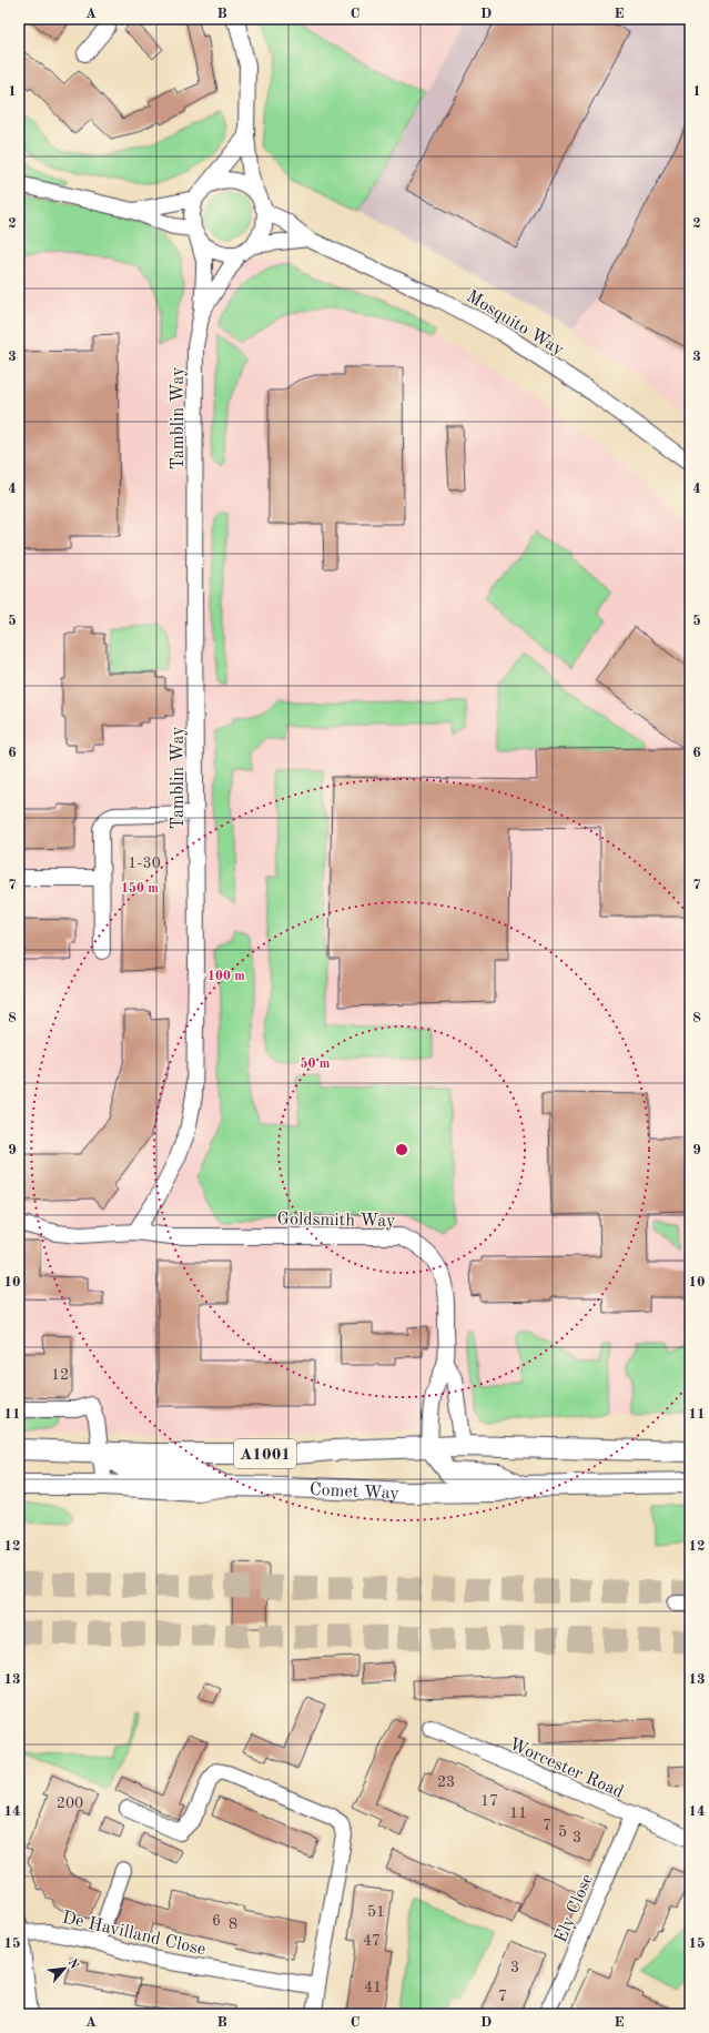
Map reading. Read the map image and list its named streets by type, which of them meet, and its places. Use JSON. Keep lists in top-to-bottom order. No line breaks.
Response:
{"streets":{"main road":["A1001","Comet Way"],"street":["Mosquito Way","Tamblin Way","Goldsmith Way","Worcester Road","Ely Close","De Havilland Close"]},"crossings":[["Mosquito Way","Tamblin Way"],["Tamblin Way","Goldsmith Way"],["Goldsmith Way","Comet Way"],["A1001","Comet Way"],["Worcester Road","Ely Close"]],"house_numbers":["1-30","12","23","17","200","11","7","5","3","51","6","8","47","3","41","7"],"north":"top right","grid":{"columns":["A","B","C","D","E"],"rows":["1","2","3","4","5","6","7","8","9","10","11","12","13","14","15"]},"rings":["150 m","100 m","50 m"]}
